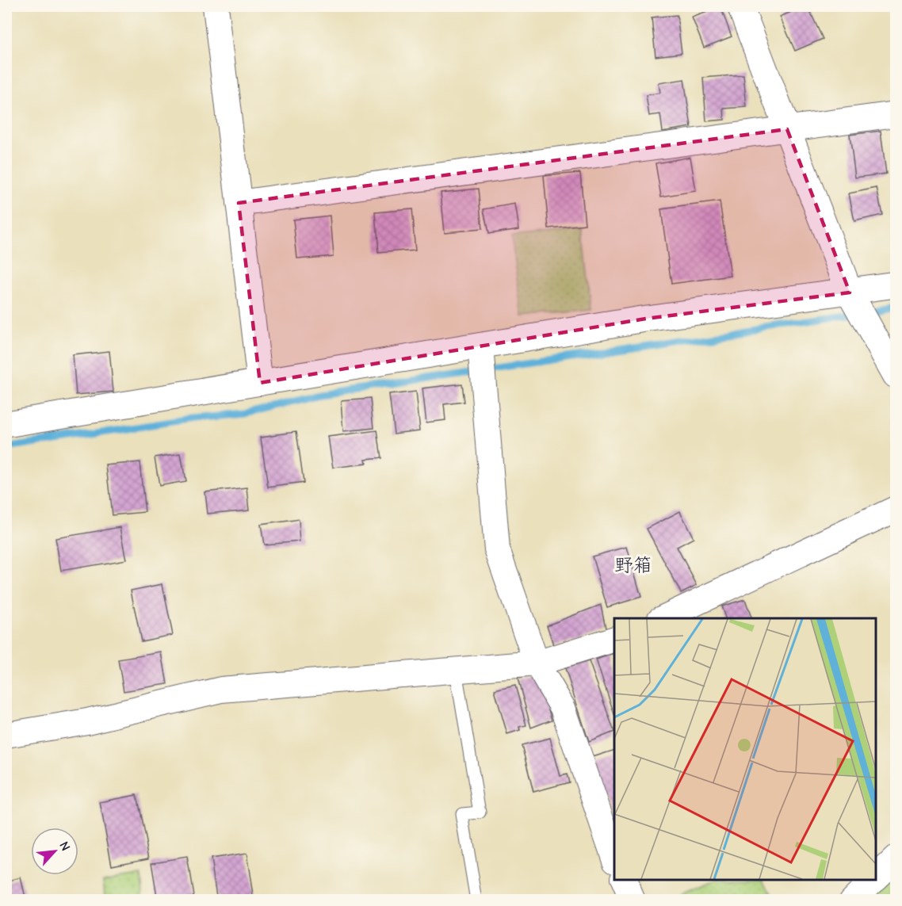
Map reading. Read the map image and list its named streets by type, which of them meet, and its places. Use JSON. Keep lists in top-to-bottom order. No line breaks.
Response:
{"districts":["野箱"],"north":"top right"}
